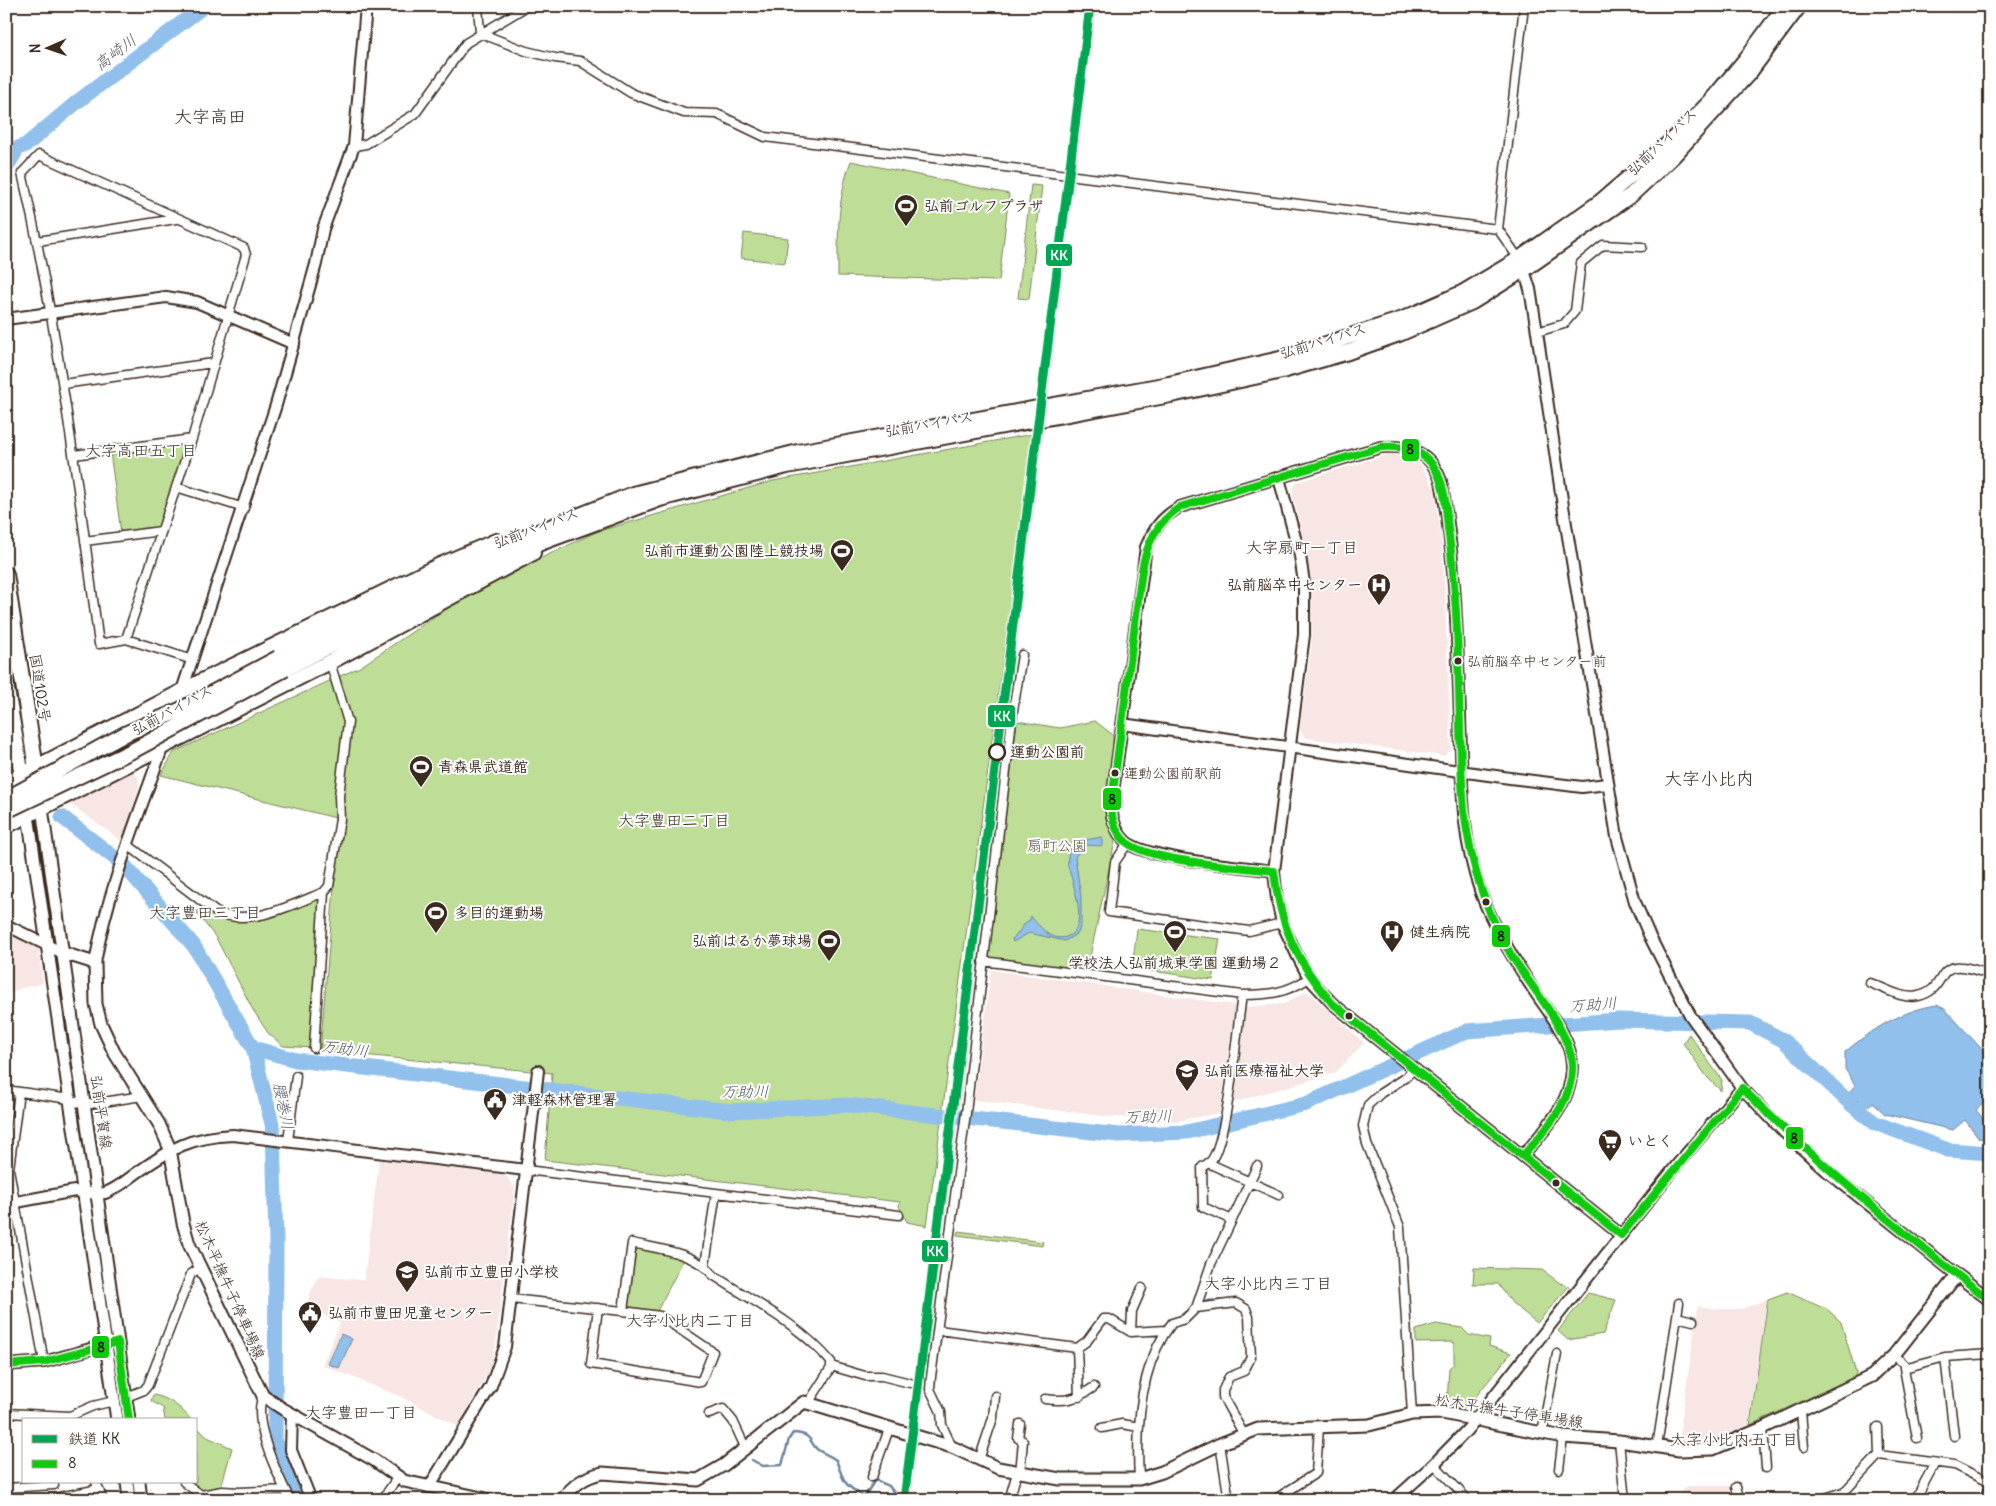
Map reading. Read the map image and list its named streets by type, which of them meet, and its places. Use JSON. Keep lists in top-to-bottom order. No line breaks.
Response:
{"streets":{"highway":["弘前バイパス","国道102号"],"main road":["弘前平賀線","松木平撫牛子停車場線"]},"crossings":[["国道102号","弘前平賀線"]],"districts":["大字高田","大字高田五丁目","大字扇町一丁目","大字小比内","大字豊田二丁目","大字豊田三丁目","大字小比内三丁目","大字小比内二丁目","大字豊田一丁目","大字小比内五丁目"],"water":["高崎川","万助川","腰巻川"],"parks":["扇町公園"],"places":{"sports":["弘前ゴルフプラザ","弘前市運動公園陸上競技場","青森県武道館","多目的運動場","学校法人弘前城東学園 運動場２","弘前はるか夢球場"],"hospital":["弘前脳卒中センター","健生病院"],"other":["弘前脳卒中センター前","運動公園前","運動公園前駅前"],"school or university":["弘前医療福祉大学","弘前市立豊田小学校"],"public building":["津軽森林管理署","弘前市豊田児童センター"],"supermarket":["いとく"]},"lines":["rail line KK","transit line 8"],"legend":["鉄道 KK","8"],"north":"left"}
